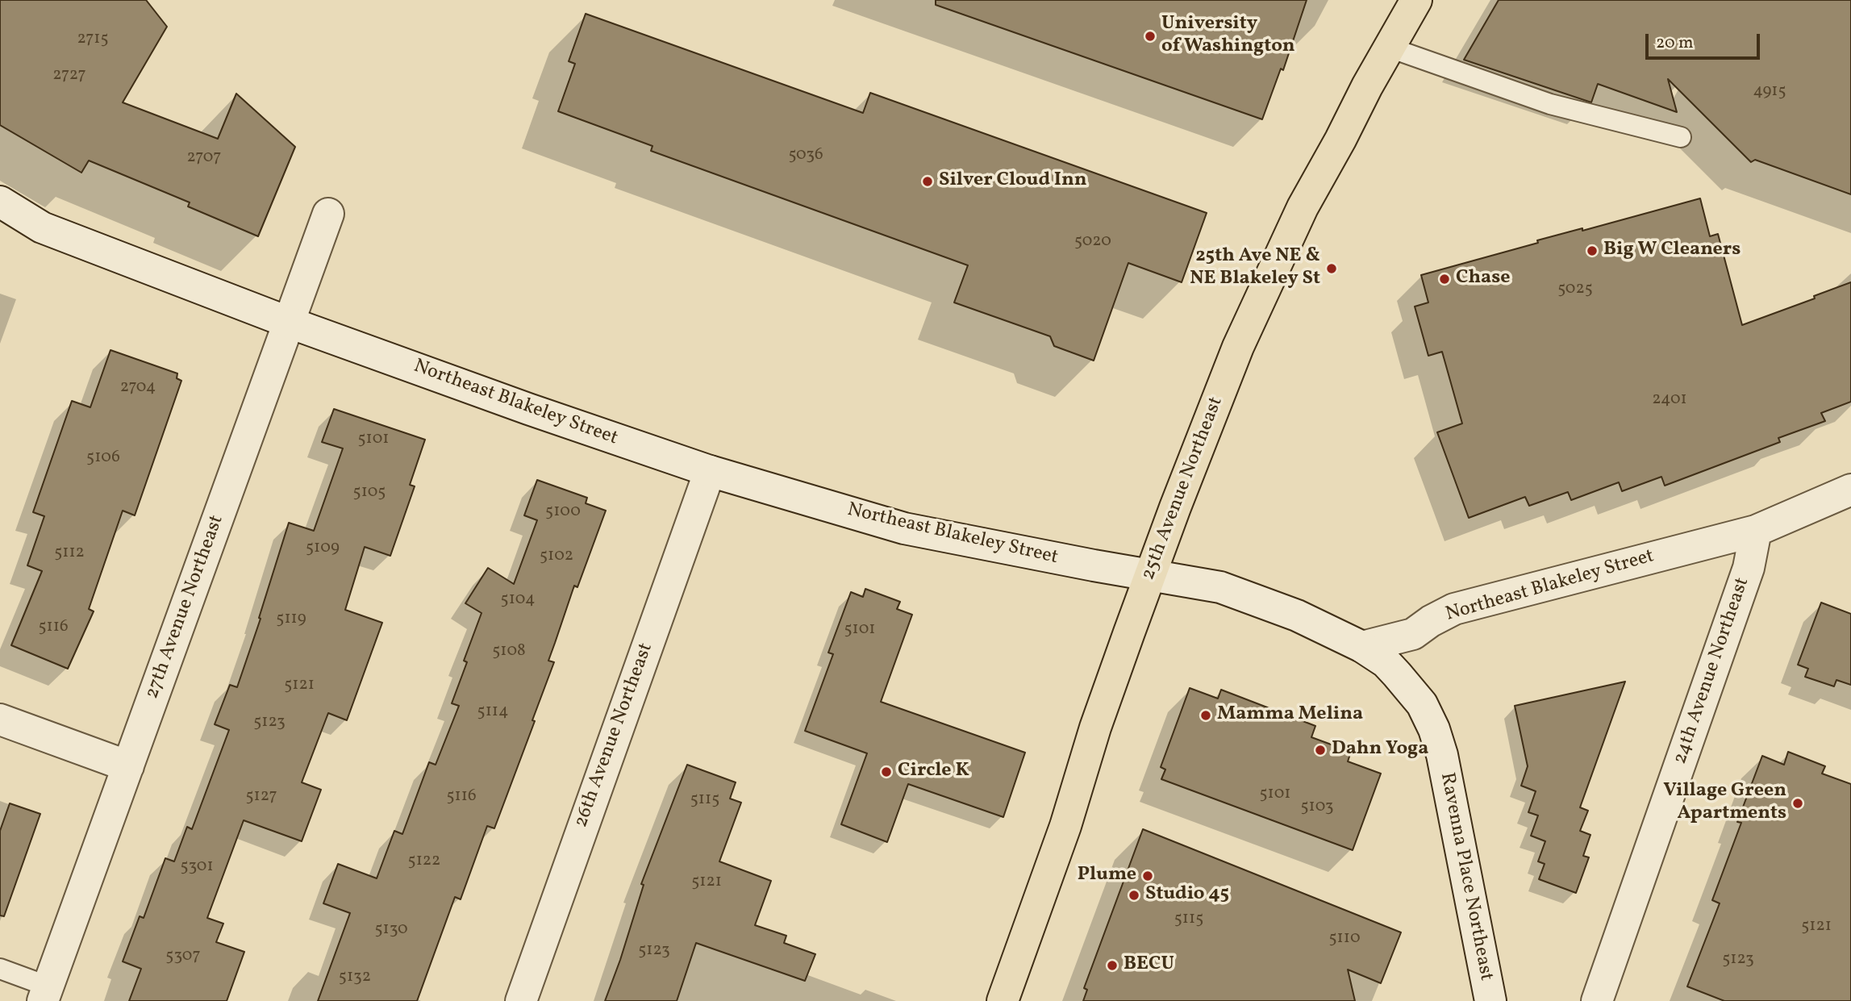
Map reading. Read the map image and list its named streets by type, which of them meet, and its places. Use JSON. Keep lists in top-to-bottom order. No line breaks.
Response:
{"streets":{"main road":["25th Avenue Northeast"],"street":["Northeast Blakeley Street","27th Avenue Northeast","24th Avenue Northeast","26th Avenue Northeast","Ravenna Place Northeast"]},"crossings":[["Northeast Blakeley Street","25th Avenue Northeast"],["Northeast Blakeley Street","27th Avenue Northeast"],["Northeast Blakeley Street","24th Avenue Northeast"],["Northeast Blakeley Street","26th Avenue Northeast"],["Northeast Blakeley Street","Ravenna Place Northeast"]],"places":["University of Washington","Silver Cloud Inn","Big W Cleaners","25th Ave NE & NE Blakeley St","Chase","Mamma Melina","Dahn Yoga","Circle K","Village Green Apartments","Plume","Studio 45","BECU"],"house_numbers":["2715","2727","4915","5036","2707","5020","5025","2704","2401","5101","5106","5105","5100","5109","5112","5102","5104","5119","5116","5101","5108","5121","5114","5123","5101","5127","5116","5115","5103","5122","5301","5121","5115","5121","5130","5110","5123","5307","5123","5132"],"scale_bar":"20 m"}
